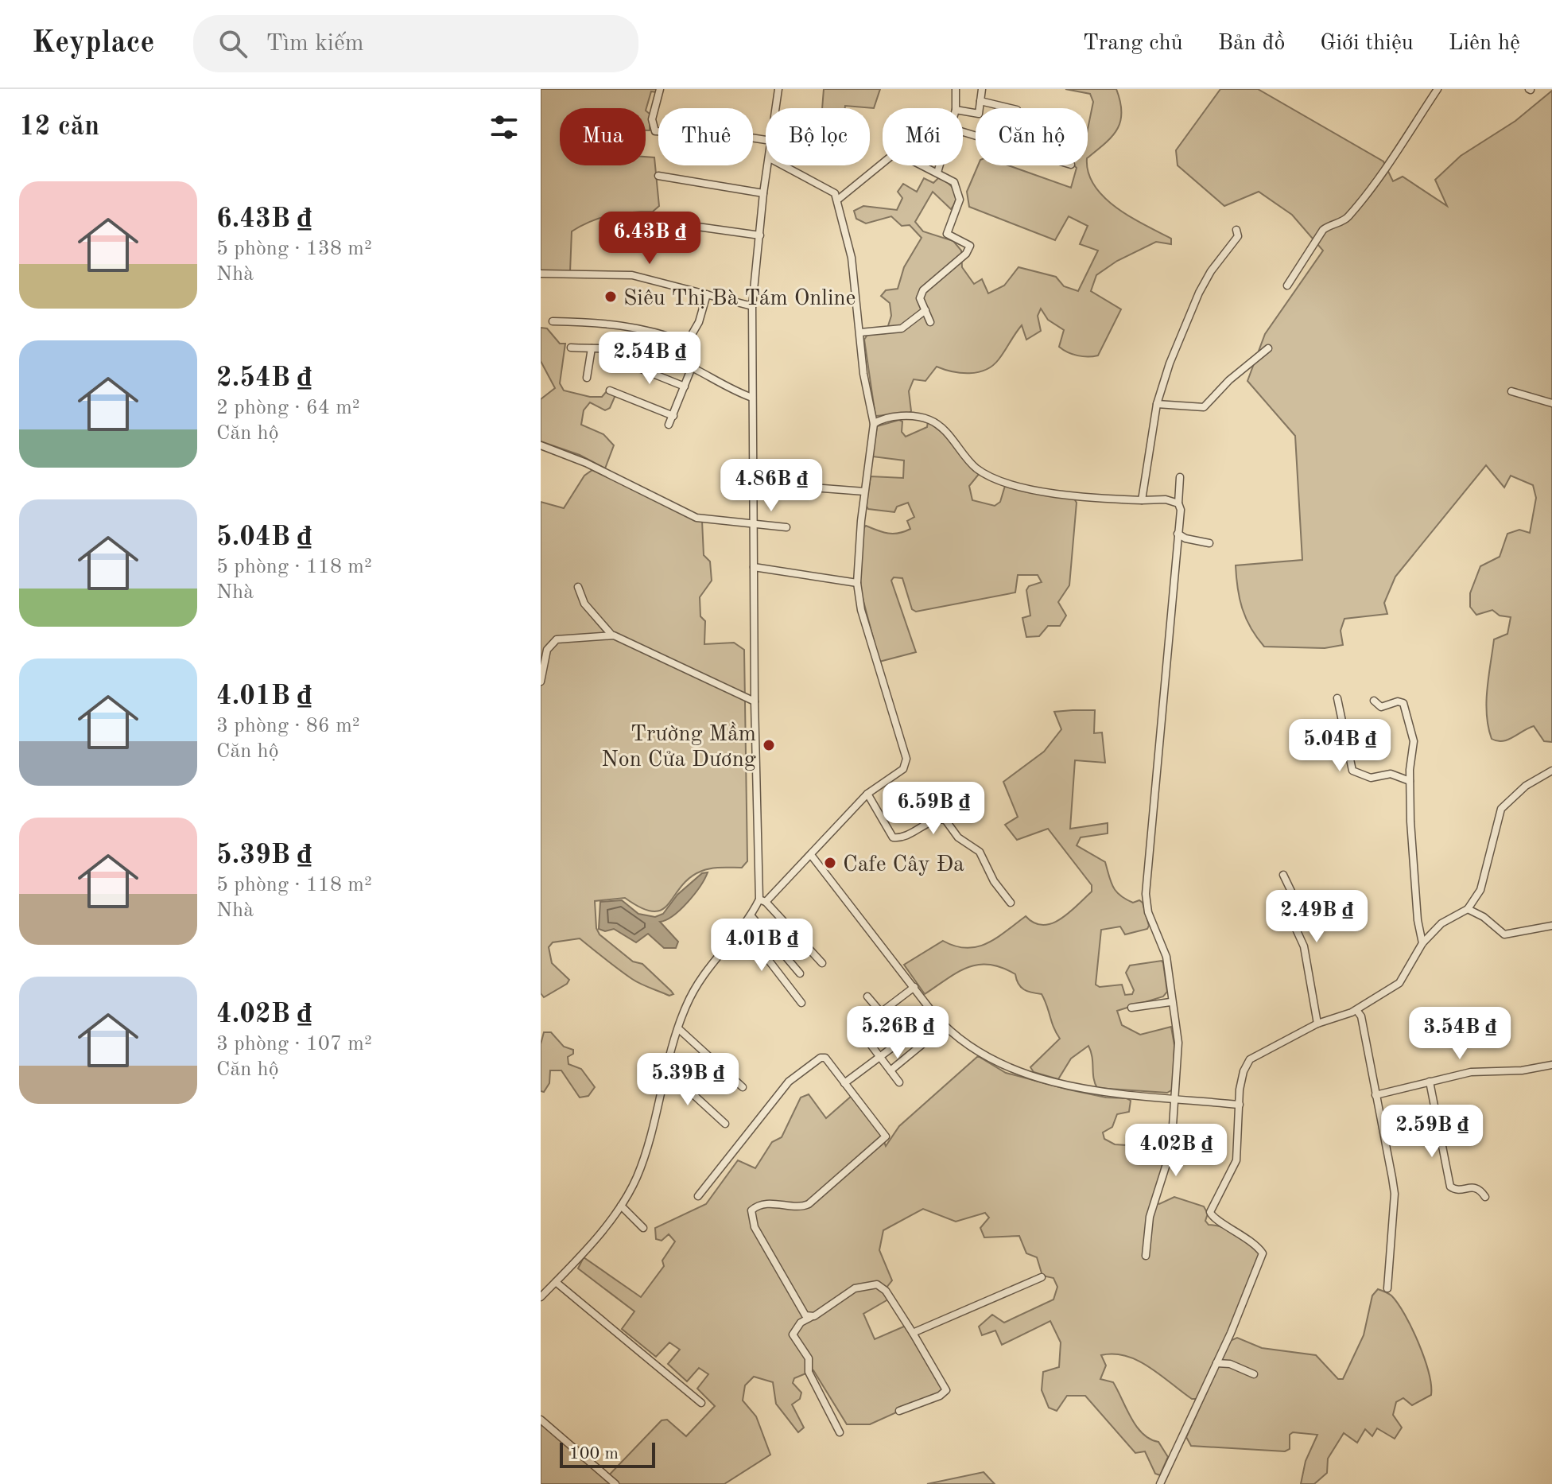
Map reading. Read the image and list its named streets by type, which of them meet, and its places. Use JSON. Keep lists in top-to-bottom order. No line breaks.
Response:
{"places":["Siêu Thị Bà Tám Online","Trường Mầm Non Cửa Dương","Cafe Cây Đa"],"scale_bar":"100 m","page":{"header":"Keyplace","search":"Tìm kiếm","nav":["Trang chủ","Bản đồ","Giới thiệu","Liên hệ"],"heading":"12 căn","chip":["Mua","Thuê","Bộ lọc","Mới","Căn hộ"],"list":[{"name":"6.43B ₫","note":"5 phòng · 138 m² · Nhà"},{"name":"2.54B ₫","note":"2 phòng · 64 m² · Căn hộ"},{"name":"5.04B ₫","note":"5 phòng · 118 m² · Nhà"},{"name":"4.01B ₫","note":"3 phòng · 86 m² · Căn hộ"},{"name":"5.39B ₫","note":"5 phòng · 118 m² · Nhà"},{"name":"4.02B ₫","note":"3 phòng · 107 m² · Căn hộ"}],"price":["6.43B ₫","2.54B ₫","4.86B ₫","5.04B ₫","6.59B ₫","2.49B ₫","4.01B ₫","5.26B ₫","3.54B ₫","5.39B ₫","2.59B ₫","4.02B ₫"],"scale":"100 m"}}
